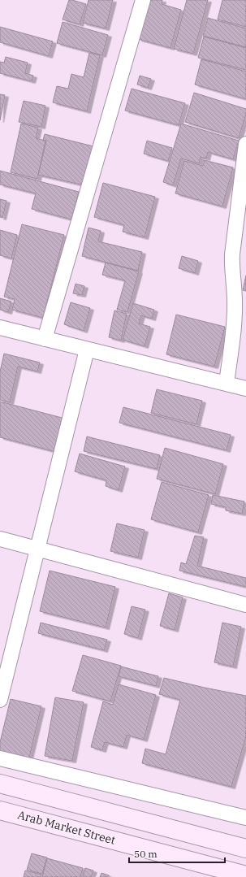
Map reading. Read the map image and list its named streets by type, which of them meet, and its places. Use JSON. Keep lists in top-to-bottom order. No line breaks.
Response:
{"streets":{"main road":["Arab Market Street"]},"scale_bar":"50 m"}
